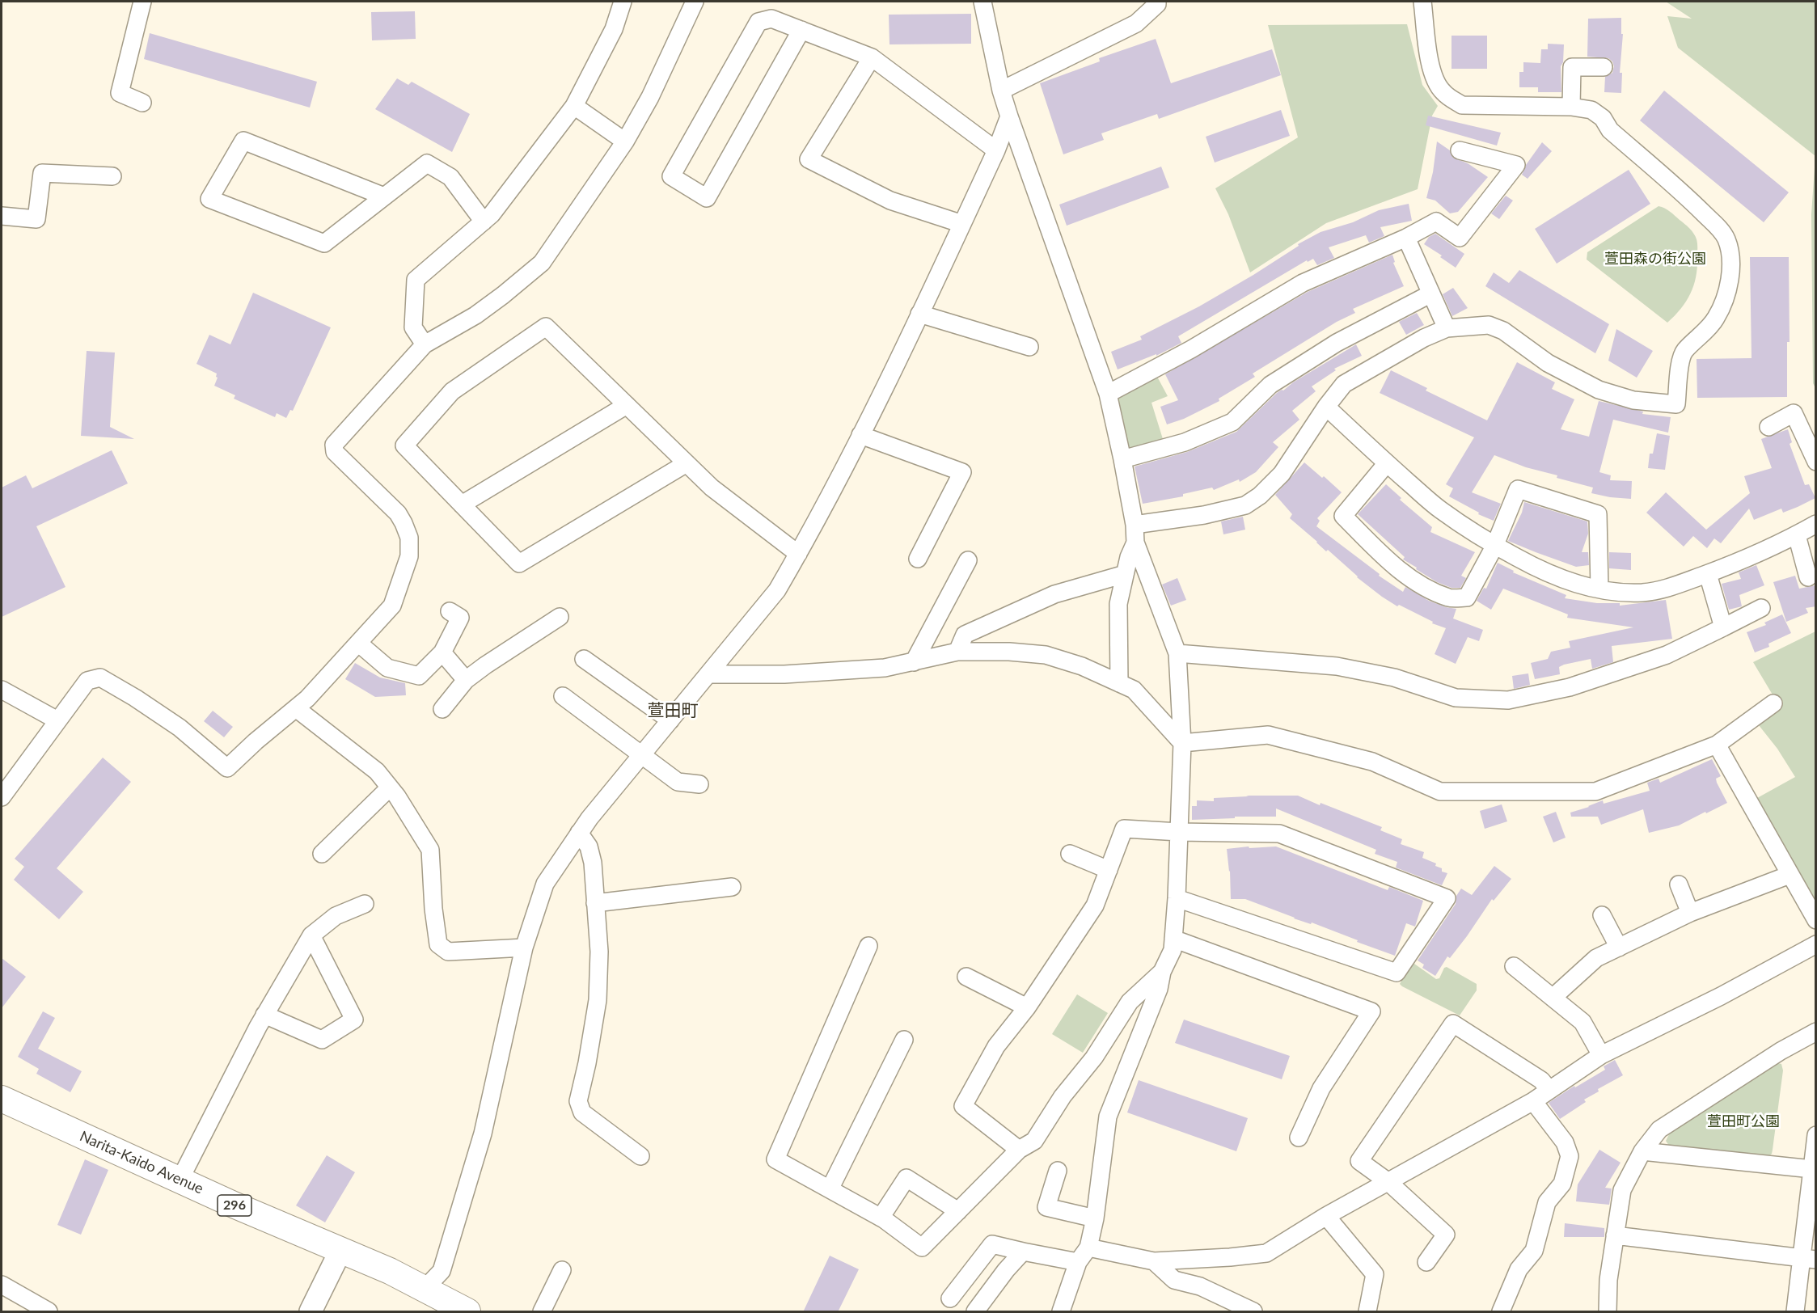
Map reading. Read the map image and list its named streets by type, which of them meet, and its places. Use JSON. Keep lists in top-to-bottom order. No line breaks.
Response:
{"streets":{"highway":["Narita-Kaido Avenue","296"]},"districts":["萱田町"],"parks":["萱田森の街公園","萱田町公園"]}
